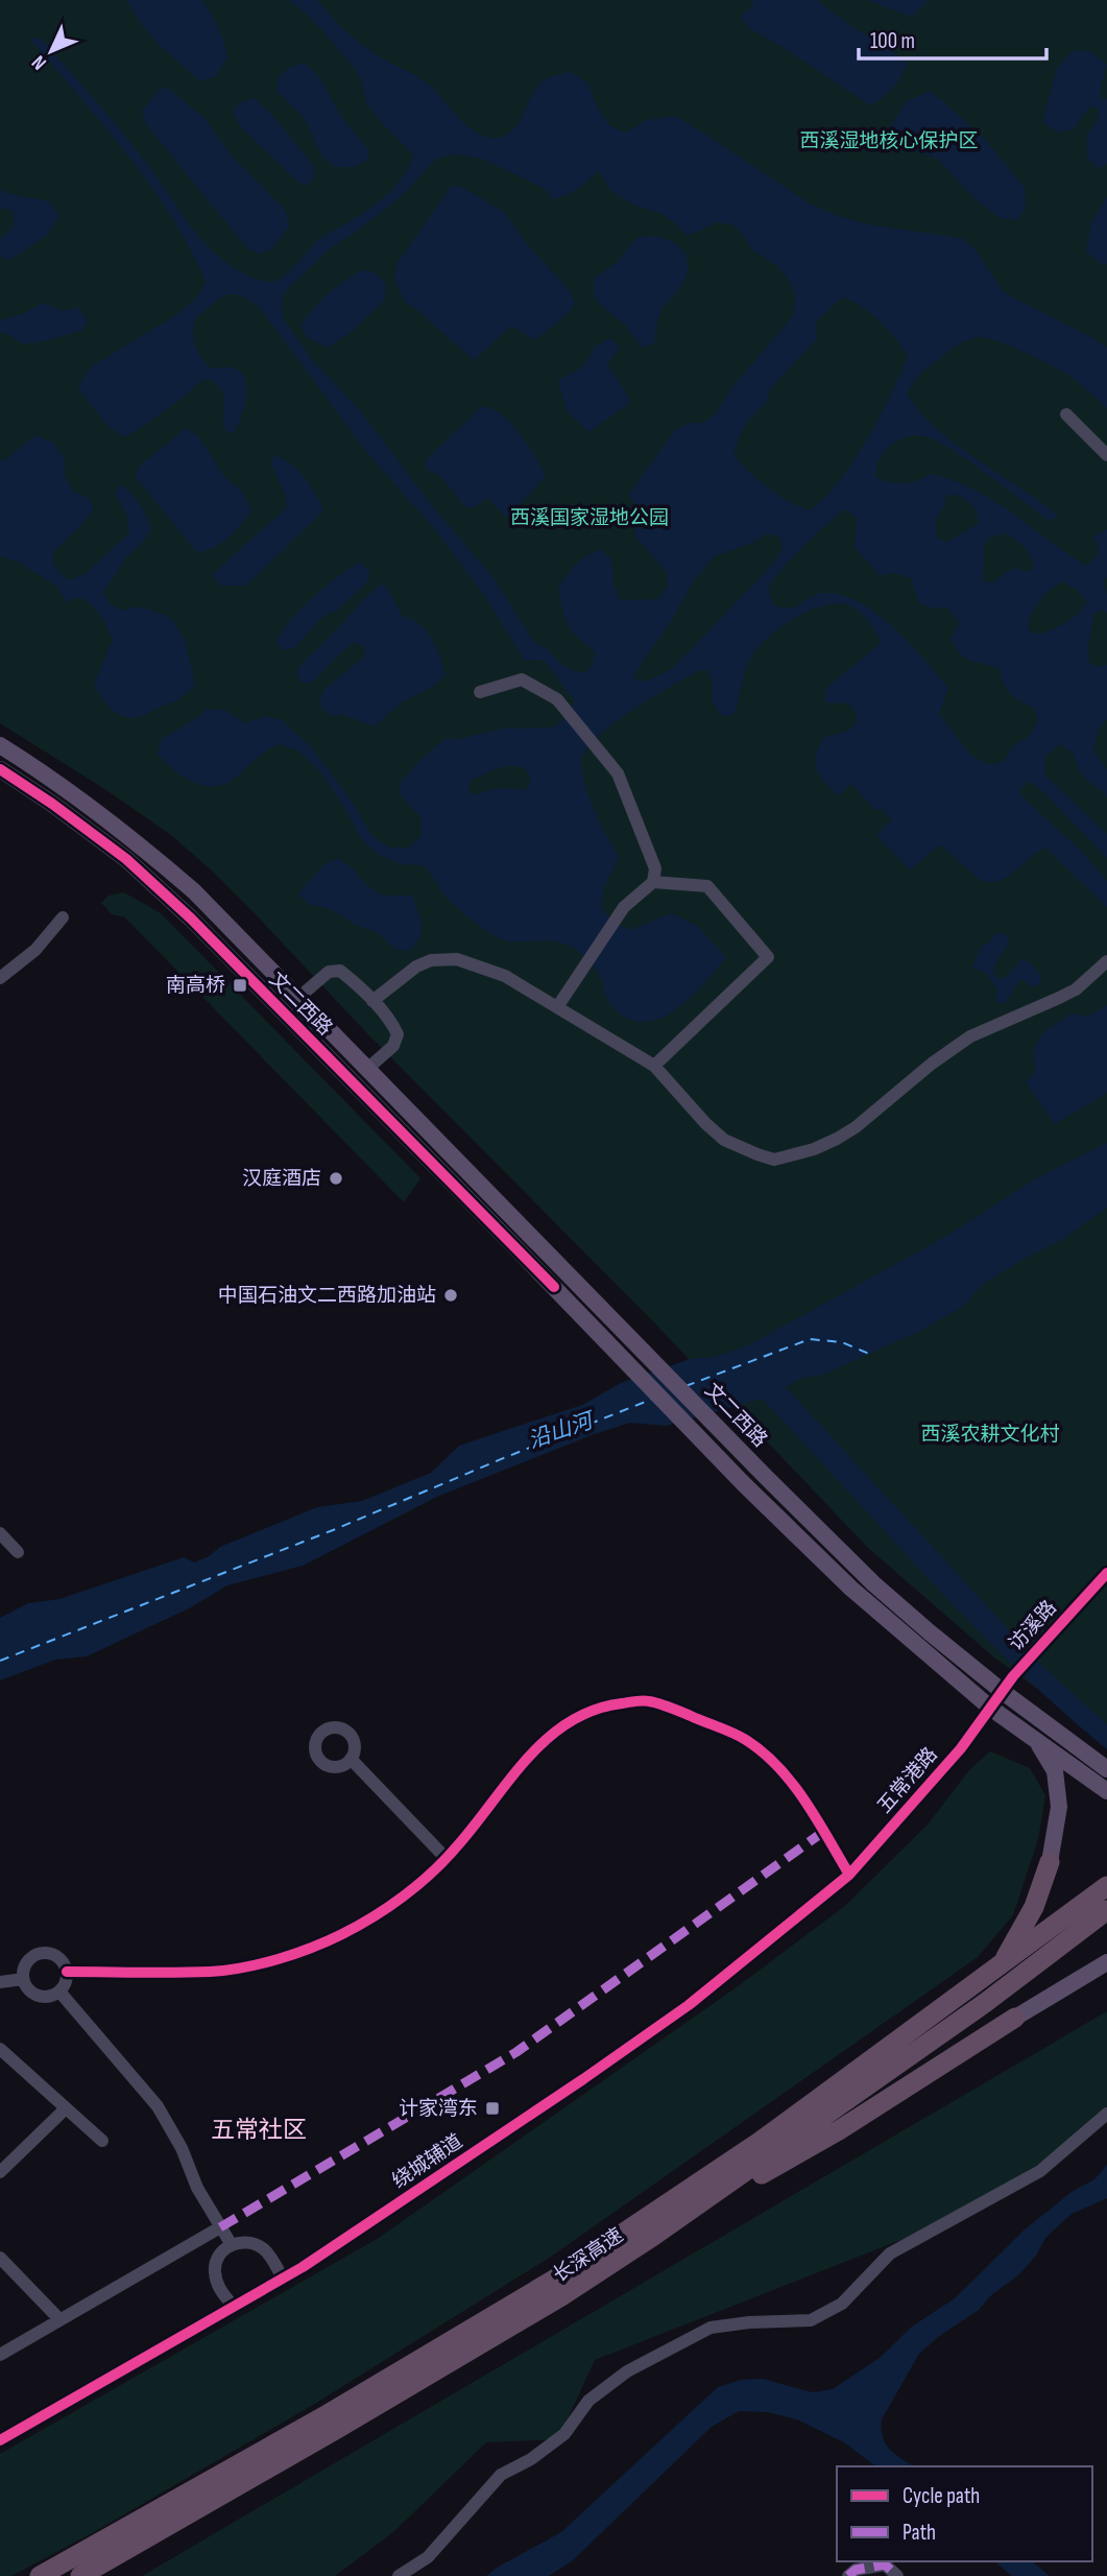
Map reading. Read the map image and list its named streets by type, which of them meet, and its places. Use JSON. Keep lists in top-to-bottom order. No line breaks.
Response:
{"streets":{"highway":["长深高速"],"main road":["文二西路"],"street":["访溪路","五常港路","绕城辅道"]},"crossings":[["文二西路","访溪路"],["文二西路","五常港路"],["访溪路","五常港路"],["五常港路","绕城辅道"]],"districts":["五常社区"],"water":["沿山河"],"parks":["西溪湿地核心保护区","西溪国家湿地公园","西溪农耕文化村"],"places":{"transit":["南高桥","计家湾东"],"other":["汉庭酒店","中国石油文二西路加油站"]},"legend":["Cycle path","Path"],"scale_bar":"100 m","north":"bottom left"}
